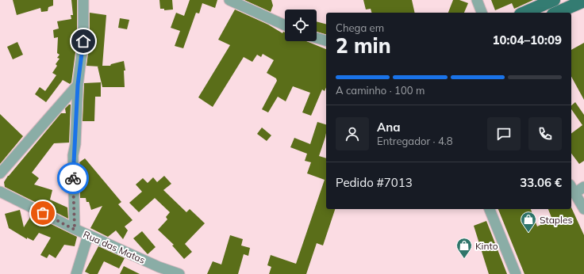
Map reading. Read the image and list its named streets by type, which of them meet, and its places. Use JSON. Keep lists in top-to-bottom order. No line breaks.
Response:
{"streets":{"street":["Rua das Matas"]},"places":{"shop":["Staples","Kinto"]},"page":{"heading":["2 min","Chega em","10:04–10:09"],"panel":["Ana","Entregador · 4.8","Pedido #7013","33.06 €"],"bar":"A caminho · 100 m"}}
